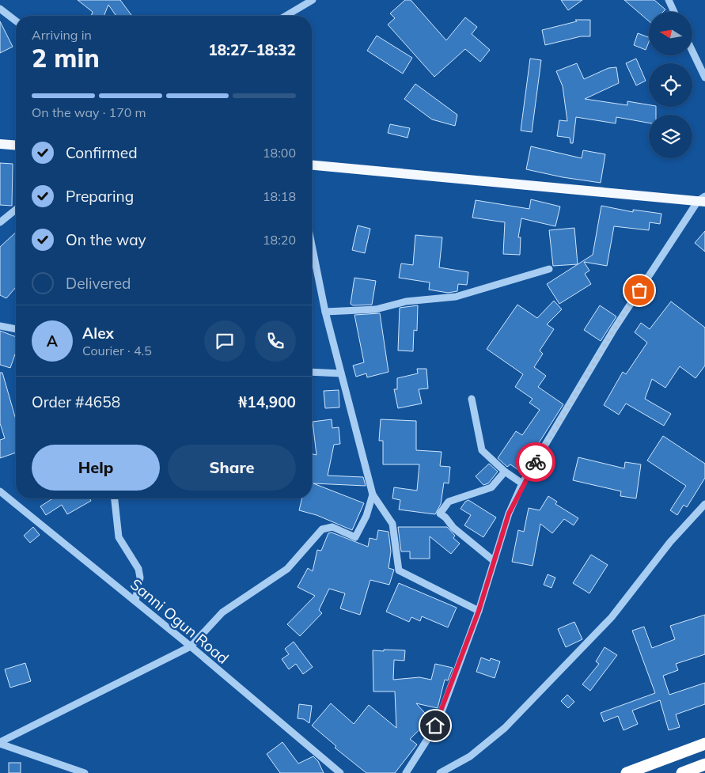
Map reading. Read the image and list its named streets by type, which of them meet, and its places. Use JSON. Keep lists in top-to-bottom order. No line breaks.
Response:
{"streets":{"street":["Sanni Ogun Road"]},"north":"left","page":{"heading":["2 min","Arriving in","18:27–18:32"],"panel":["Alex","Courier · 4.5","Order #4658","₦14,900"],"bar":"On the way · 170 m","list":[["Confirmed","18:00"],["Preparing","18:18"],["On the way","18:20"],"Delivered"],"round":"A","buttons":["Help","Share"]}}
